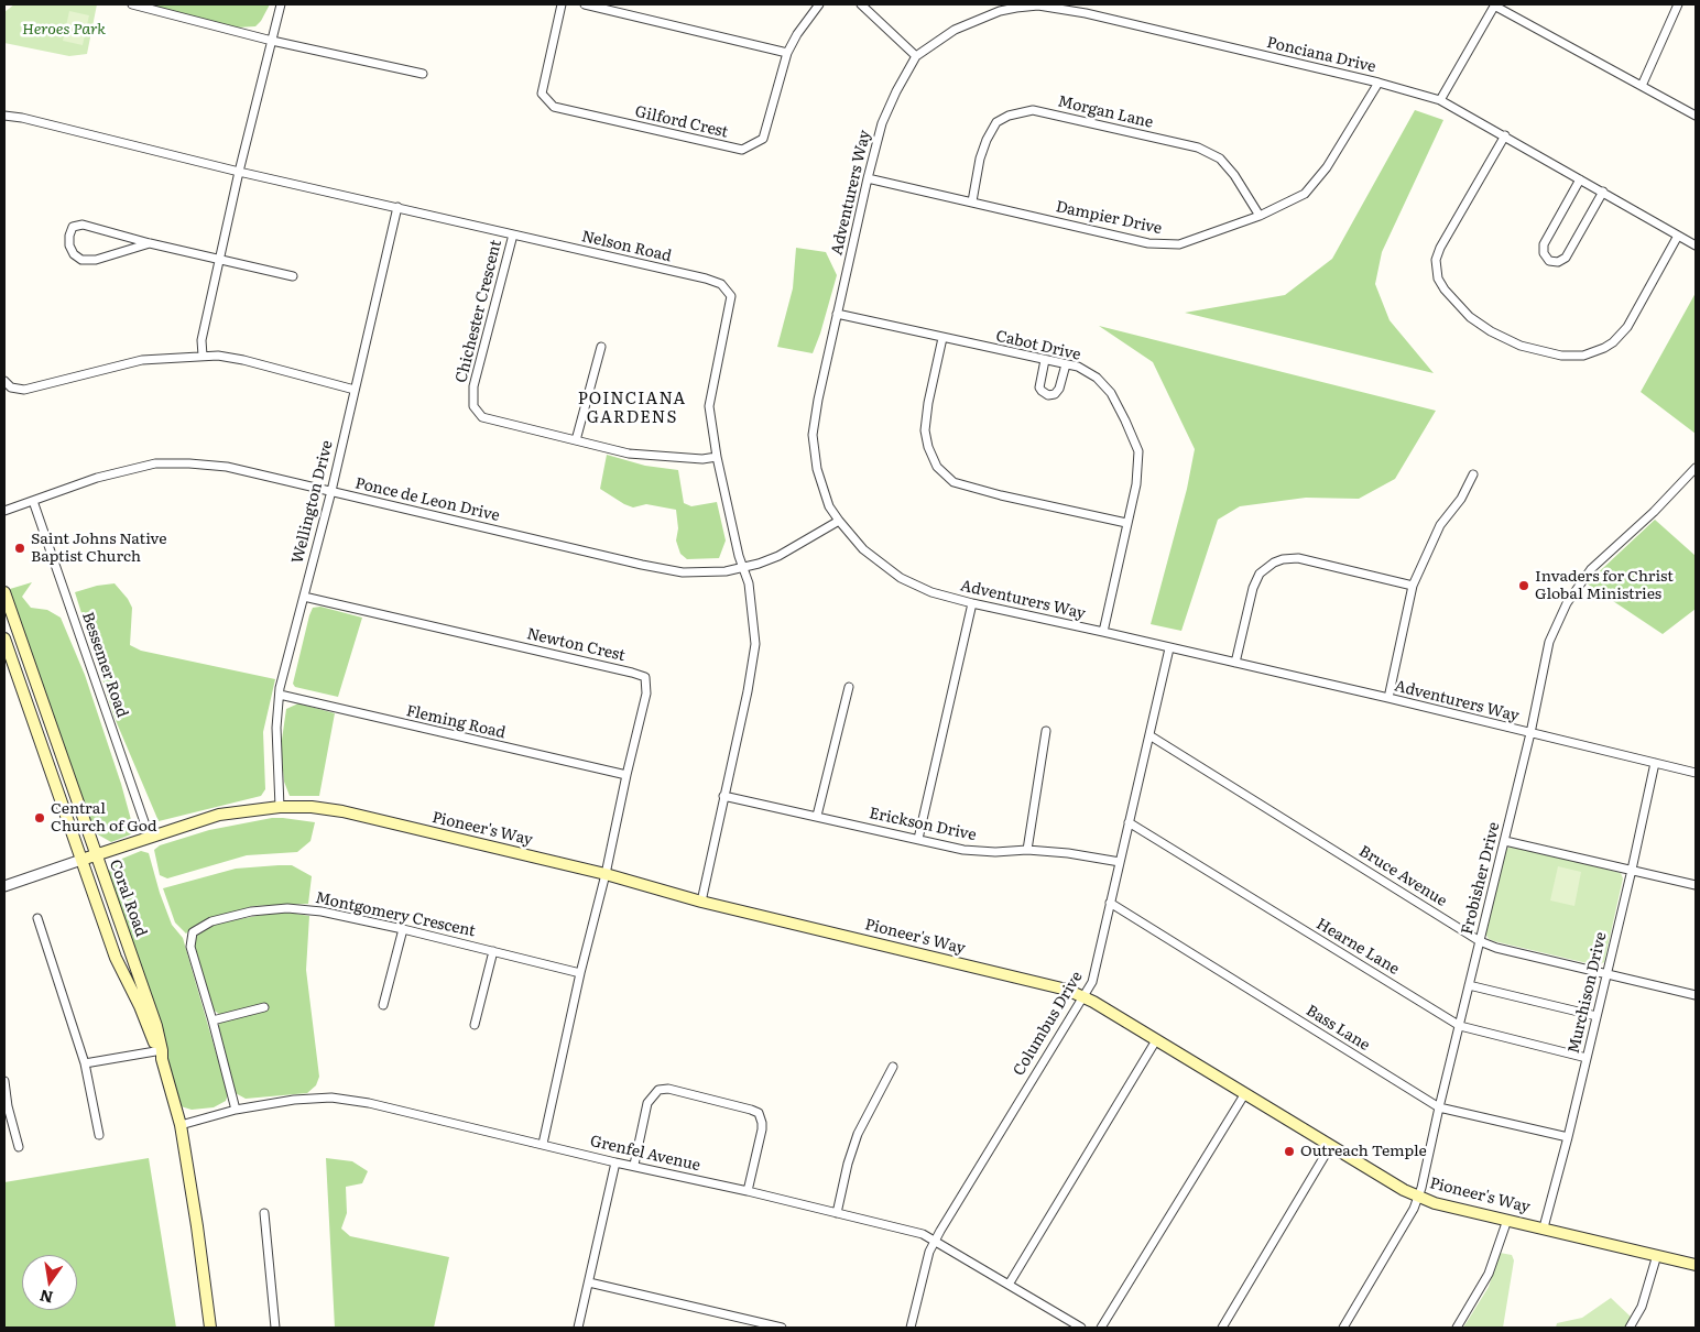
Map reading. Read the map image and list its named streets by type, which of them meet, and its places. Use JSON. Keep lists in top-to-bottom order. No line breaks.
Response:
{"streets":{"main road":["Pioneer's Way","Coral Road"],"street":["Ponciana Drive","Morgan Lane","Gilford Crest","Adventurers Way","Dampier Drive","Nelson Road","Chichester Crescent","Cabot Drive","Ponce de Leon Drive","Wellington Drive","Newton Crest","Bessemer Road","Fleming Road","Erickson Drive","Bruce Avenue","Frobisher Drive","Montgomery Crescent","Hearne Lane","Murchison Drive","Columbus Drive","Bass Lane","Grenfel Avenue"]},"crossings":[["Ponciana Drive","Adventurers Way"],["Ponciana Drive","Dampier Drive"],["Morgan Lane","Dampier Drive"],["Adventurers Way","Dampier Drive"],["Adventurers Way","Cabot Drive"],["Adventurers Way","Ponce de Leon Drive"],["Adventurers Way","Frobisher Drive"],["Adventurers Way","Murchison Drive"],["Adventurers Way","Columbus Drive"],["Nelson Road","Chichester Crescent"],["Nelson Road","Ponce de Leon Drive"],["Nelson Road","Wellington Drive"],["Nelson Road","Erickson Drive"],["Nelson Road","Pioneer's Way"],["Ponce de Leon Drive","Wellington Drive"],["Ponce de Leon Drive","Bessemer Road"],["Wellington Drive","Newton Crest"],["Wellington Drive","Fleming Road"],["Wellington Drive","Pioneer's Way"],["Newton Crest","Fleming Road"],["Newton Crest","Pioneer's Way"],["Newton Crest","Montgomery Crescent"],["Newton Crest","Grenfel Avenue"],["Bessemer Road","Pioneer's Way"],["Erickson Drive","Columbus Drive"],["Pioneer's Way","Frobisher Drive"],["Pioneer's Way","Coral Road"],["Pioneer's Way","Murchison Drive"],["Pioneer's Way","Columbus Drive"],["Bruce Avenue","Frobisher Drive"],["Bruce Avenue","Murchison Drive"],["Bruce Avenue","Columbus Drive"],["Frobisher Drive","Hearne Lane"],["Frobisher Drive","Bass Lane"],["Coral Road","Grenfel Avenue"],["Montgomery Crescent","Grenfel Avenue"],["Hearne Lane","Murchison Drive"],["Hearne Lane","Columbus Drive"],["Murchison Drive","Bass Lane"],["Columbus Drive","Bass Lane"],["Columbus Drive","Grenfel Avenue"]],"districts":["POINCIANA GARDENS"],"parks":["Heroes Park"],"places":["Saint Johns Native Baptist Church","Invaders for Christ Global Ministries","Central Church of God","Outreach Temple"],"north":"bottom"}
